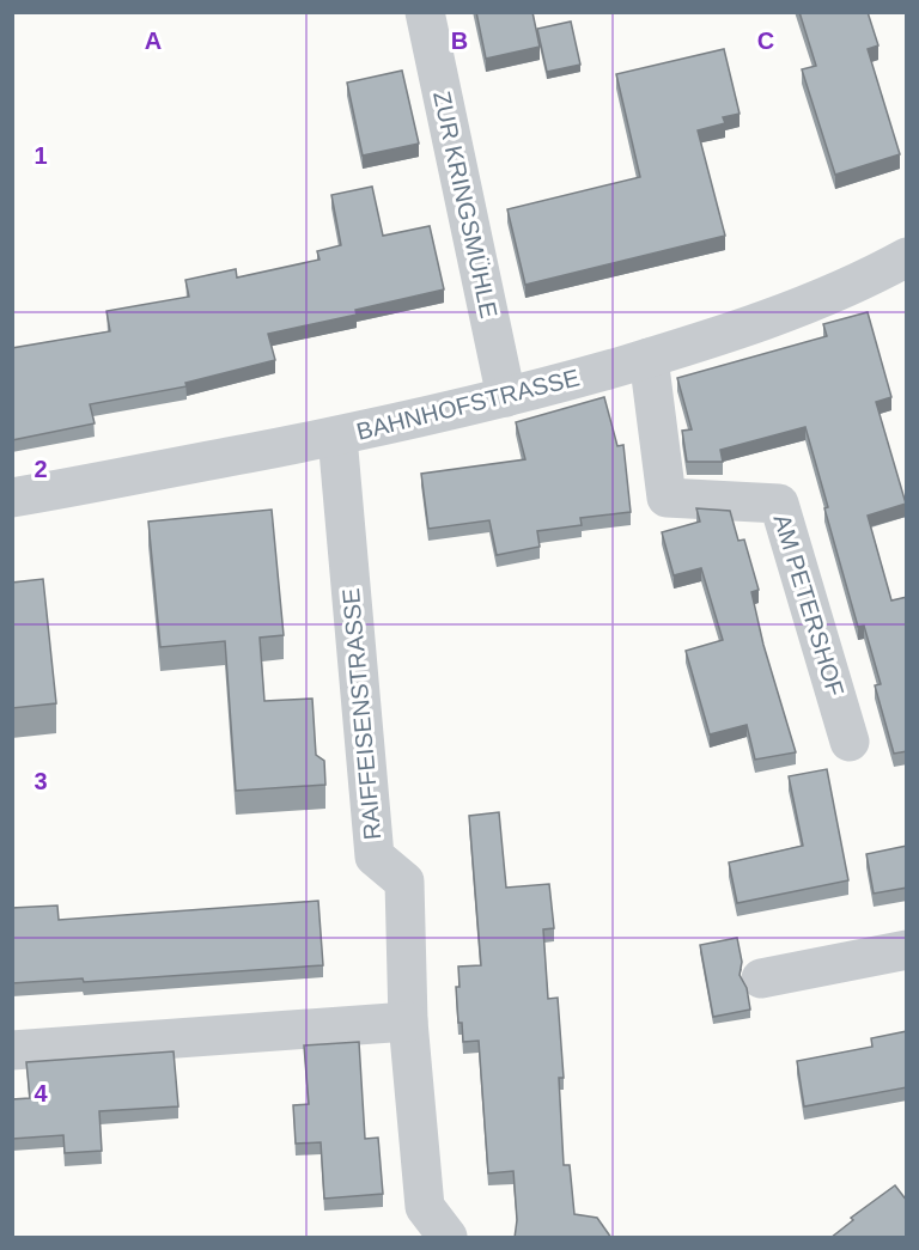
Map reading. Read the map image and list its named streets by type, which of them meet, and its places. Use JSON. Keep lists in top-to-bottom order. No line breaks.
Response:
{"streets":{"street":["ZUR KRINGSMÜHLE","BAHNHOFSTRASSE","AM PETERSHOF","RAIFFEISENSTRASSE"]},"crossings":[["ZUR KRINGSMÜHLE","BAHNHOFSTRASSE"],["BAHNHOFSTRASSE","AM PETERSHOF"],["BAHNHOFSTRASSE","RAIFFEISENSTRASSE"]],"grid":{"columns":["A","B","C"],"rows":["1","2","3","4"]}}
